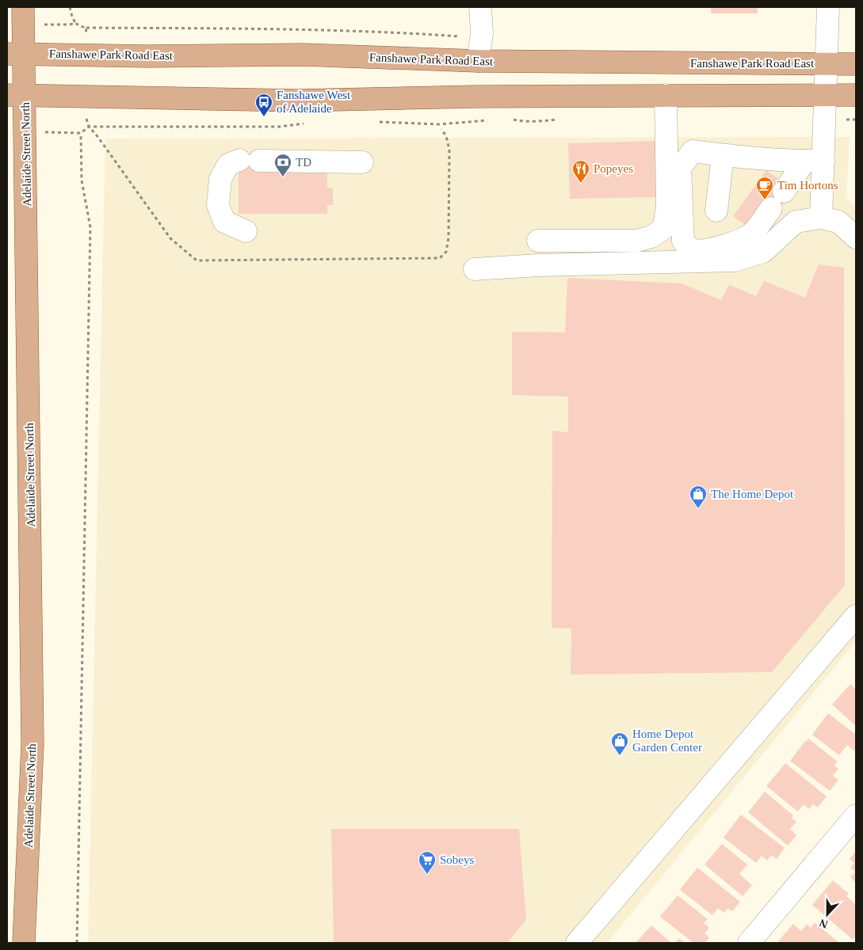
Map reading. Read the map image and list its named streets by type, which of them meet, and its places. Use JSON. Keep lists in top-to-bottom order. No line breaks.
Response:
{"streets":{"main road":["Fanshawe Park Road East","Adelaide Street North"]},"crossings":[["Fanshawe Park Road East","Adelaide Street North"]],"places":{"bus stop":["Fanshawe West of Adelaide"],"bank":["TD"],"restaurant":["Popeyes"],"cafe":["Tim Hortons"],"shop":["The Home Depot","Home Depot Garden Center"],"supermarket":["Sobeys"]},"north":"bottom"}
